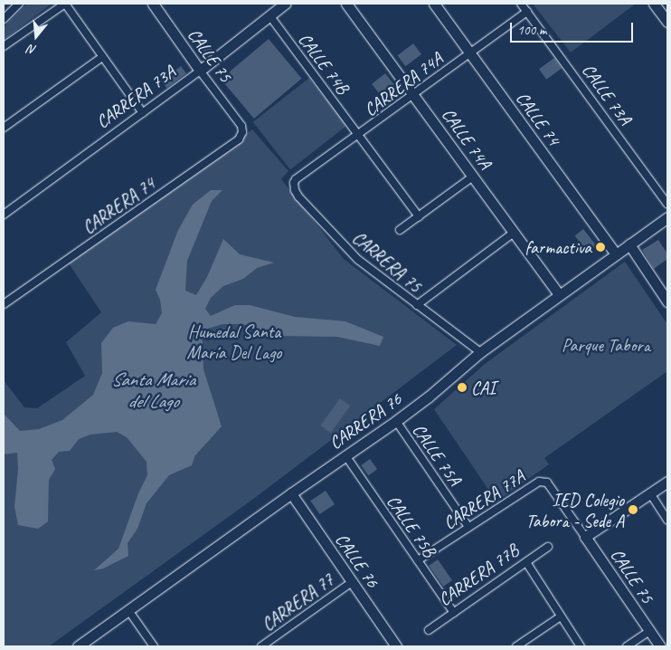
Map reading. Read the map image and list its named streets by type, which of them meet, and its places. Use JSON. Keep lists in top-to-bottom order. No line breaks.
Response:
{"streets":{"street":["CALLE 75","CALLE 74B","CARRERA 74A","CALLE 73A","CARRERA 73A","CALLE 74","CALLE 74A","CARRERA 74","CARRERA 75","CARRERA 76","CALLE 75A","CARRERA 77A","CALLE 75B","CALLE 76","CARRERA 77B","CARRERA 77"]},"crossings":[["CALLE 75","CARRERA 73A"],["CALLE 75","CARRERA 74"],["CALLE 75","CARRERA 77A"],["CALLE 74B","CARRERA 74A"],["CALLE 74B","CARRERA 73A"],["CARRERA 74A","CALLE 73A"],["CARRERA 74A","CALLE 74"],["CARRERA 74A","CALLE 74A"],["CARRERA 74A","CARRERA 75"],["CALLE 74","CARRERA 76"],["CALLE 74A","CARRERA 76"],["CARRERA 75","CARRERA 76"],["CARRERA 76","CALLE 75A"],["CARRERA 76","CALLE 75B"],["CARRERA 76","CALLE 76"],["CALLE 75A","CARRERA 77A"],["CARRERA 77A","CALLE 75B"],["CALLE 75B","CARRERA 77B"],["CALLE 76","CARRERA 77"]],"water":["Santa Maria del Lago"],"parks":["Humedal Santa María Del Lago","Parque Tabora"],"places":["farmactiva","CAI","IED Colegio Tabora - Sede A"],"scale_bar":"100 m","north":"bottom"}
